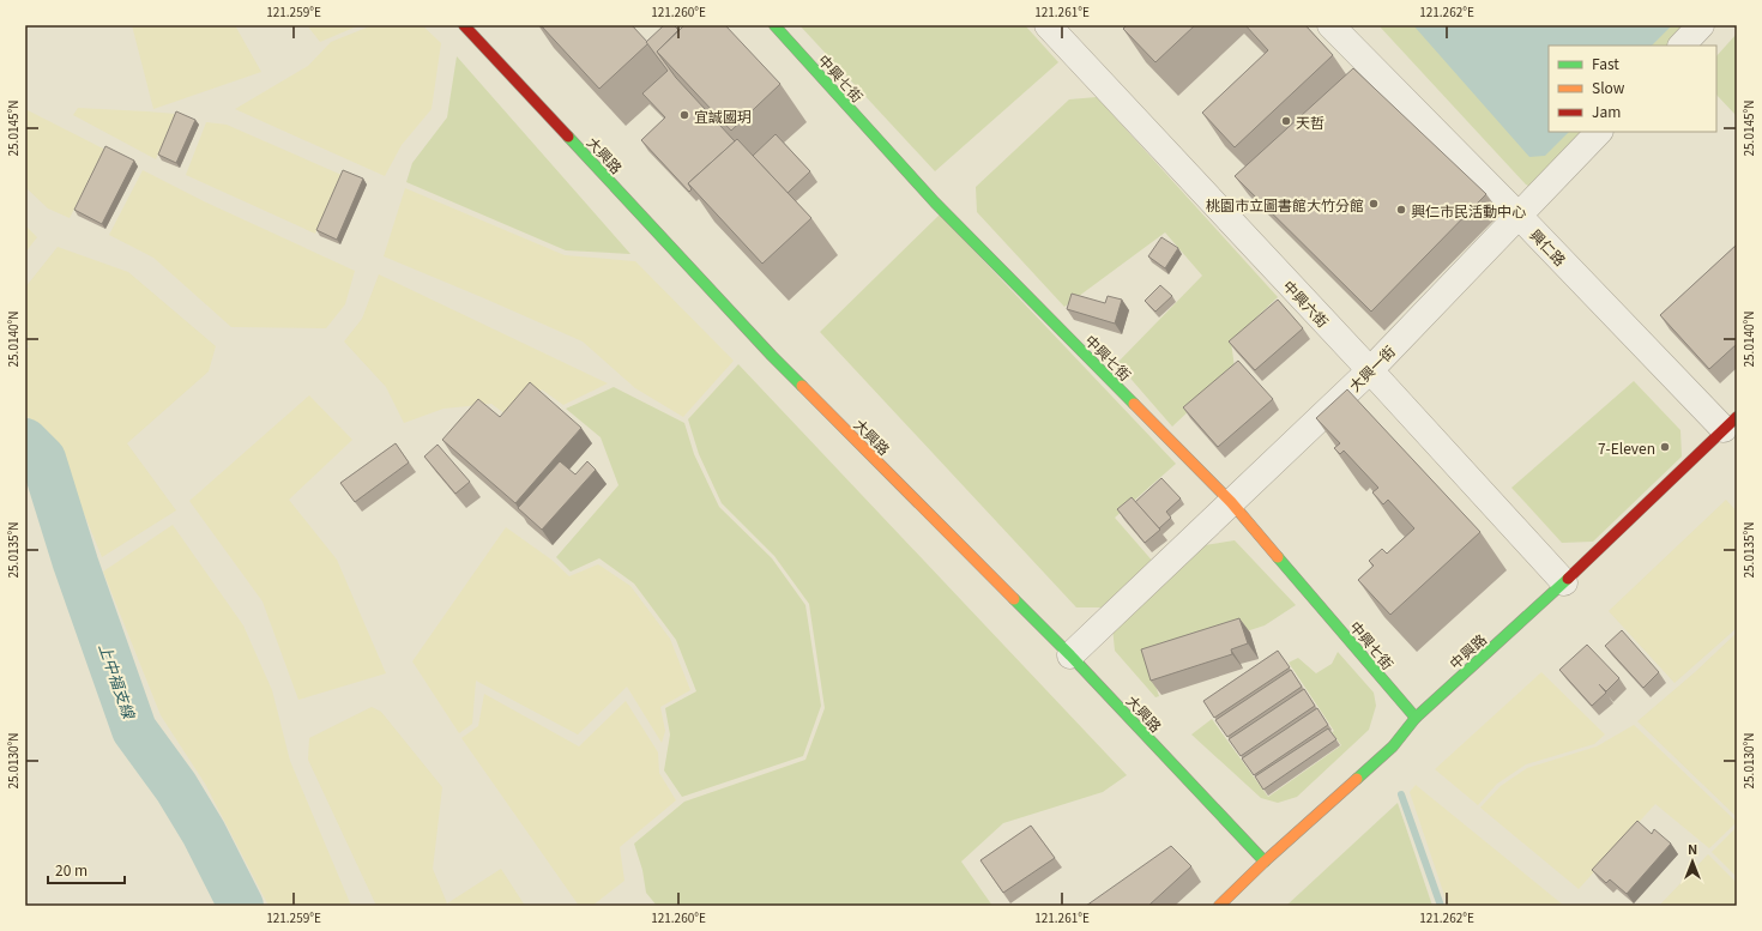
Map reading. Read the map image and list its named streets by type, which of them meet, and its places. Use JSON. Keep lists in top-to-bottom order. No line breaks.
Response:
{"streets":{"street":["中興七街","大興路","興仁路","中興六街","大興一街","中興路"]},"crossings":[["中興七街","大興一街"],["中興七街","中興路"],["大興路","大興一街"],["大興路","中興路"],["興仁路","大興一街"],["興仁路","中興路"],["中興六街","大興一街"],["中興六街","中興路"]],"water":["上中福支線"],"places":["宜誠國玥","天哲","桃園市立圖書館大竹分館","興仁市民活動中心","7-Eleven"],"legend":["Fast","Slow","Jam"],"scale_bar":"20 m","north":"top","coordinates":["121.259°E","121.260°E","121.261°E","121.262°E","25.0145°N","25.0140°N","25.0135°N","25.0130°N"]}
